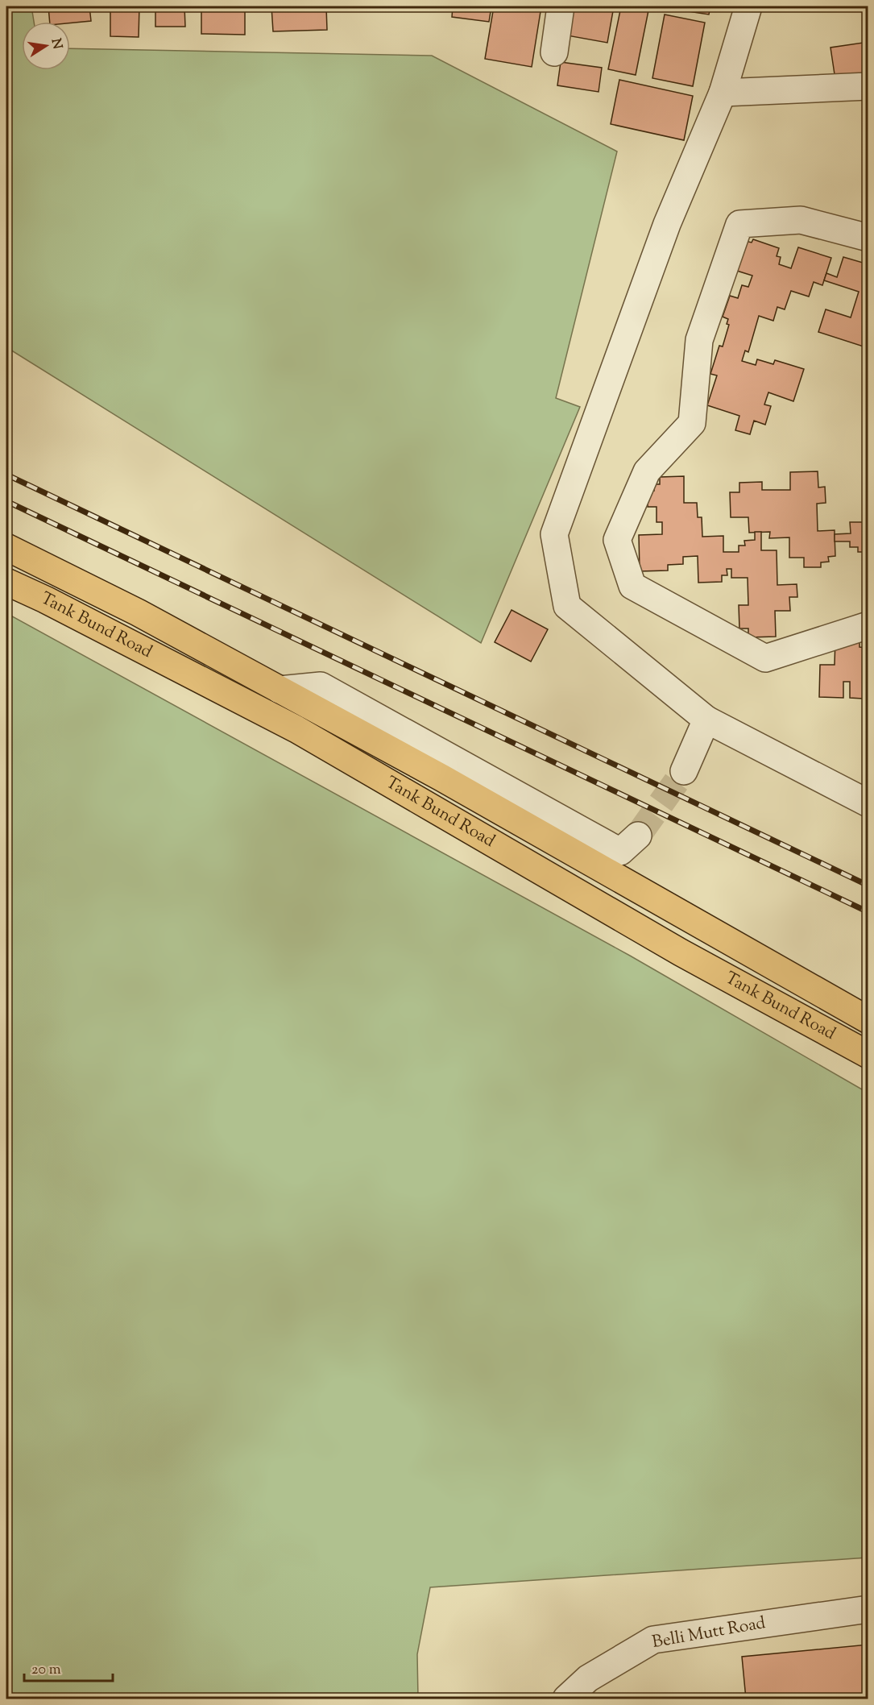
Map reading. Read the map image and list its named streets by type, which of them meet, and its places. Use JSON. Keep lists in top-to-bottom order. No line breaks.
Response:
{"streets":{"main road":["Tank Bund Road"],"street":["Belli Mutt Road"]},"scale_bar":"20 m","north":"right"}
